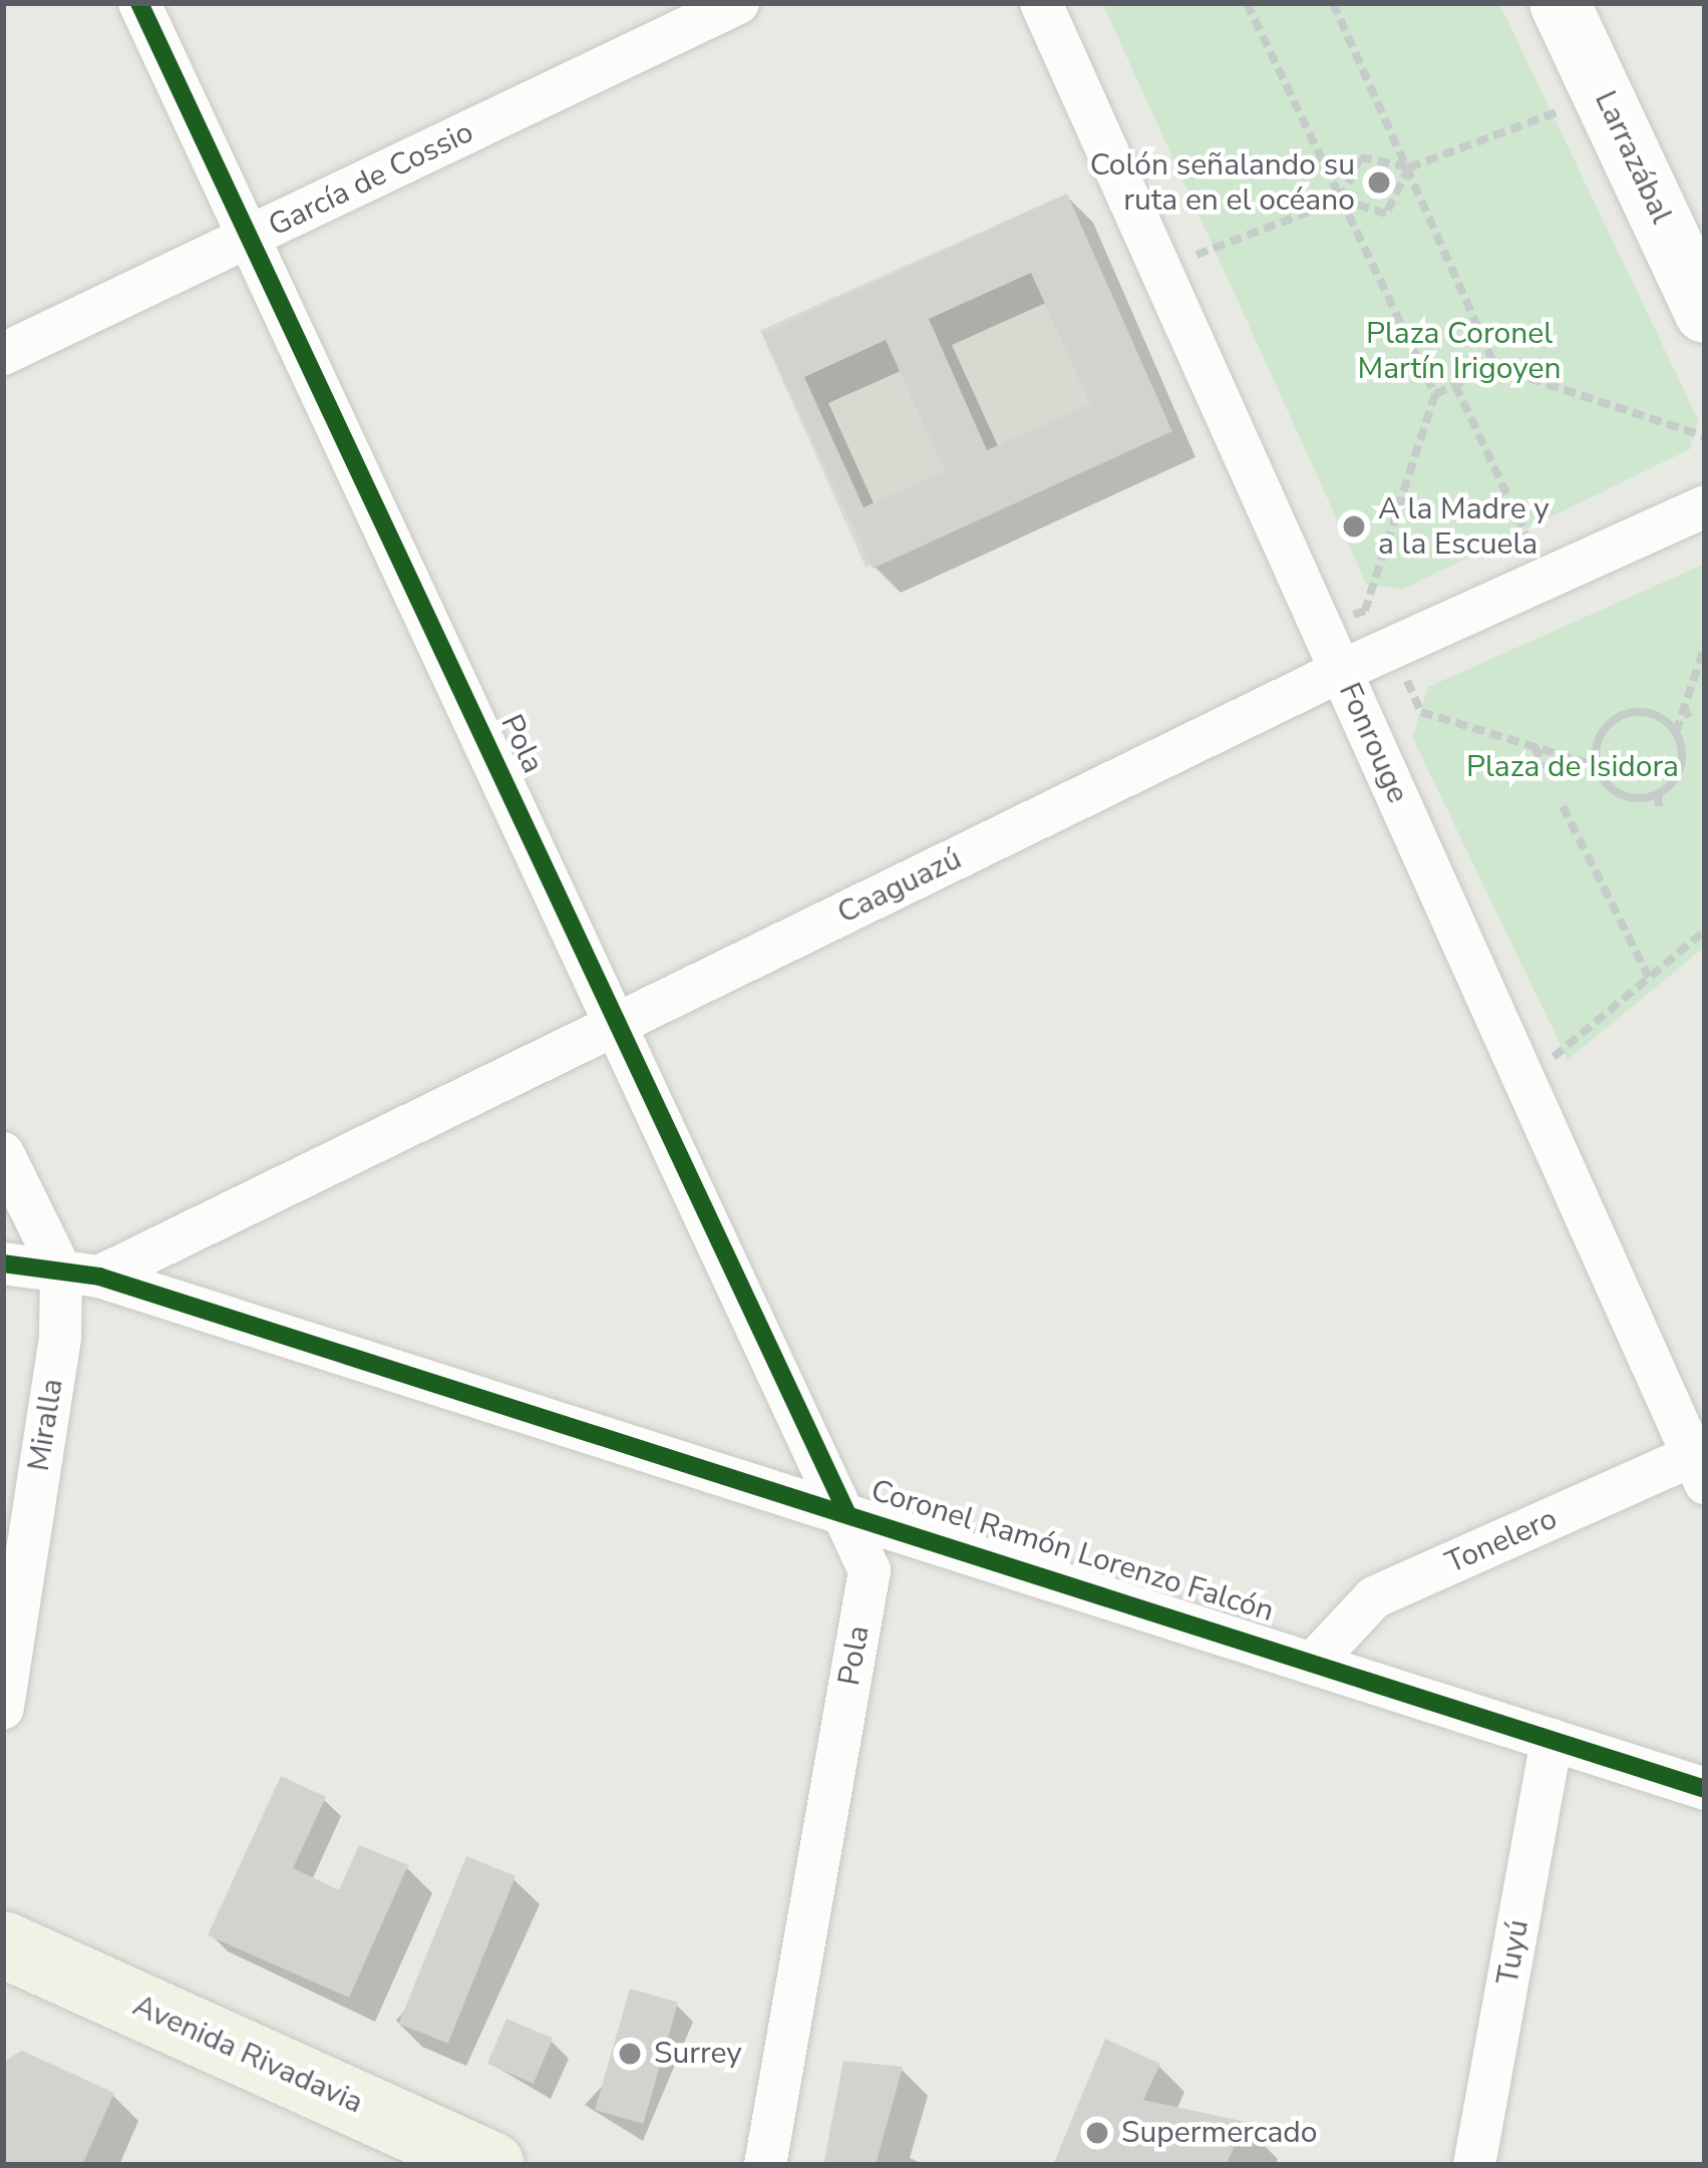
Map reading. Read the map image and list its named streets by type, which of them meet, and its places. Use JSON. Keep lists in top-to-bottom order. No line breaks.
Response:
{"streets":{"main road":["Avenida Rivadavia"],"street":["Larrazábal","García de Cossio","Fonrouge","Pola","Caaguazú","Miralla","Tonelero","Coronel Ramón Lorenzo Falcón","Tuyú"]},"crossings":[["García de Cossio","Pola"],["Fonrouge","Caaguazú"],["Fonrouge","Tonelero"],["Pola","Caaguazú"],["Pola","Coronel Ramón Lorenzo Falcón"],["Caaguazú","Miralla"],["Caaguazú","Coronel Ramón Lorenzo Falcón"],["Miralla","Coronel Ramón Lorenzo Falcón"],["Tonelero","Coronel Ramón Lorenzo Falcón"],["Coronel Ramón Lorenzo Falcón","Tuyú"]],"parks":["Plaza Coronel Martín Irigoyen","Plaza de Isidora"],"places":["Colón señalando su ruta en el océano","A la Madre y a la Escuela","Surrey","Supermercado"]}
